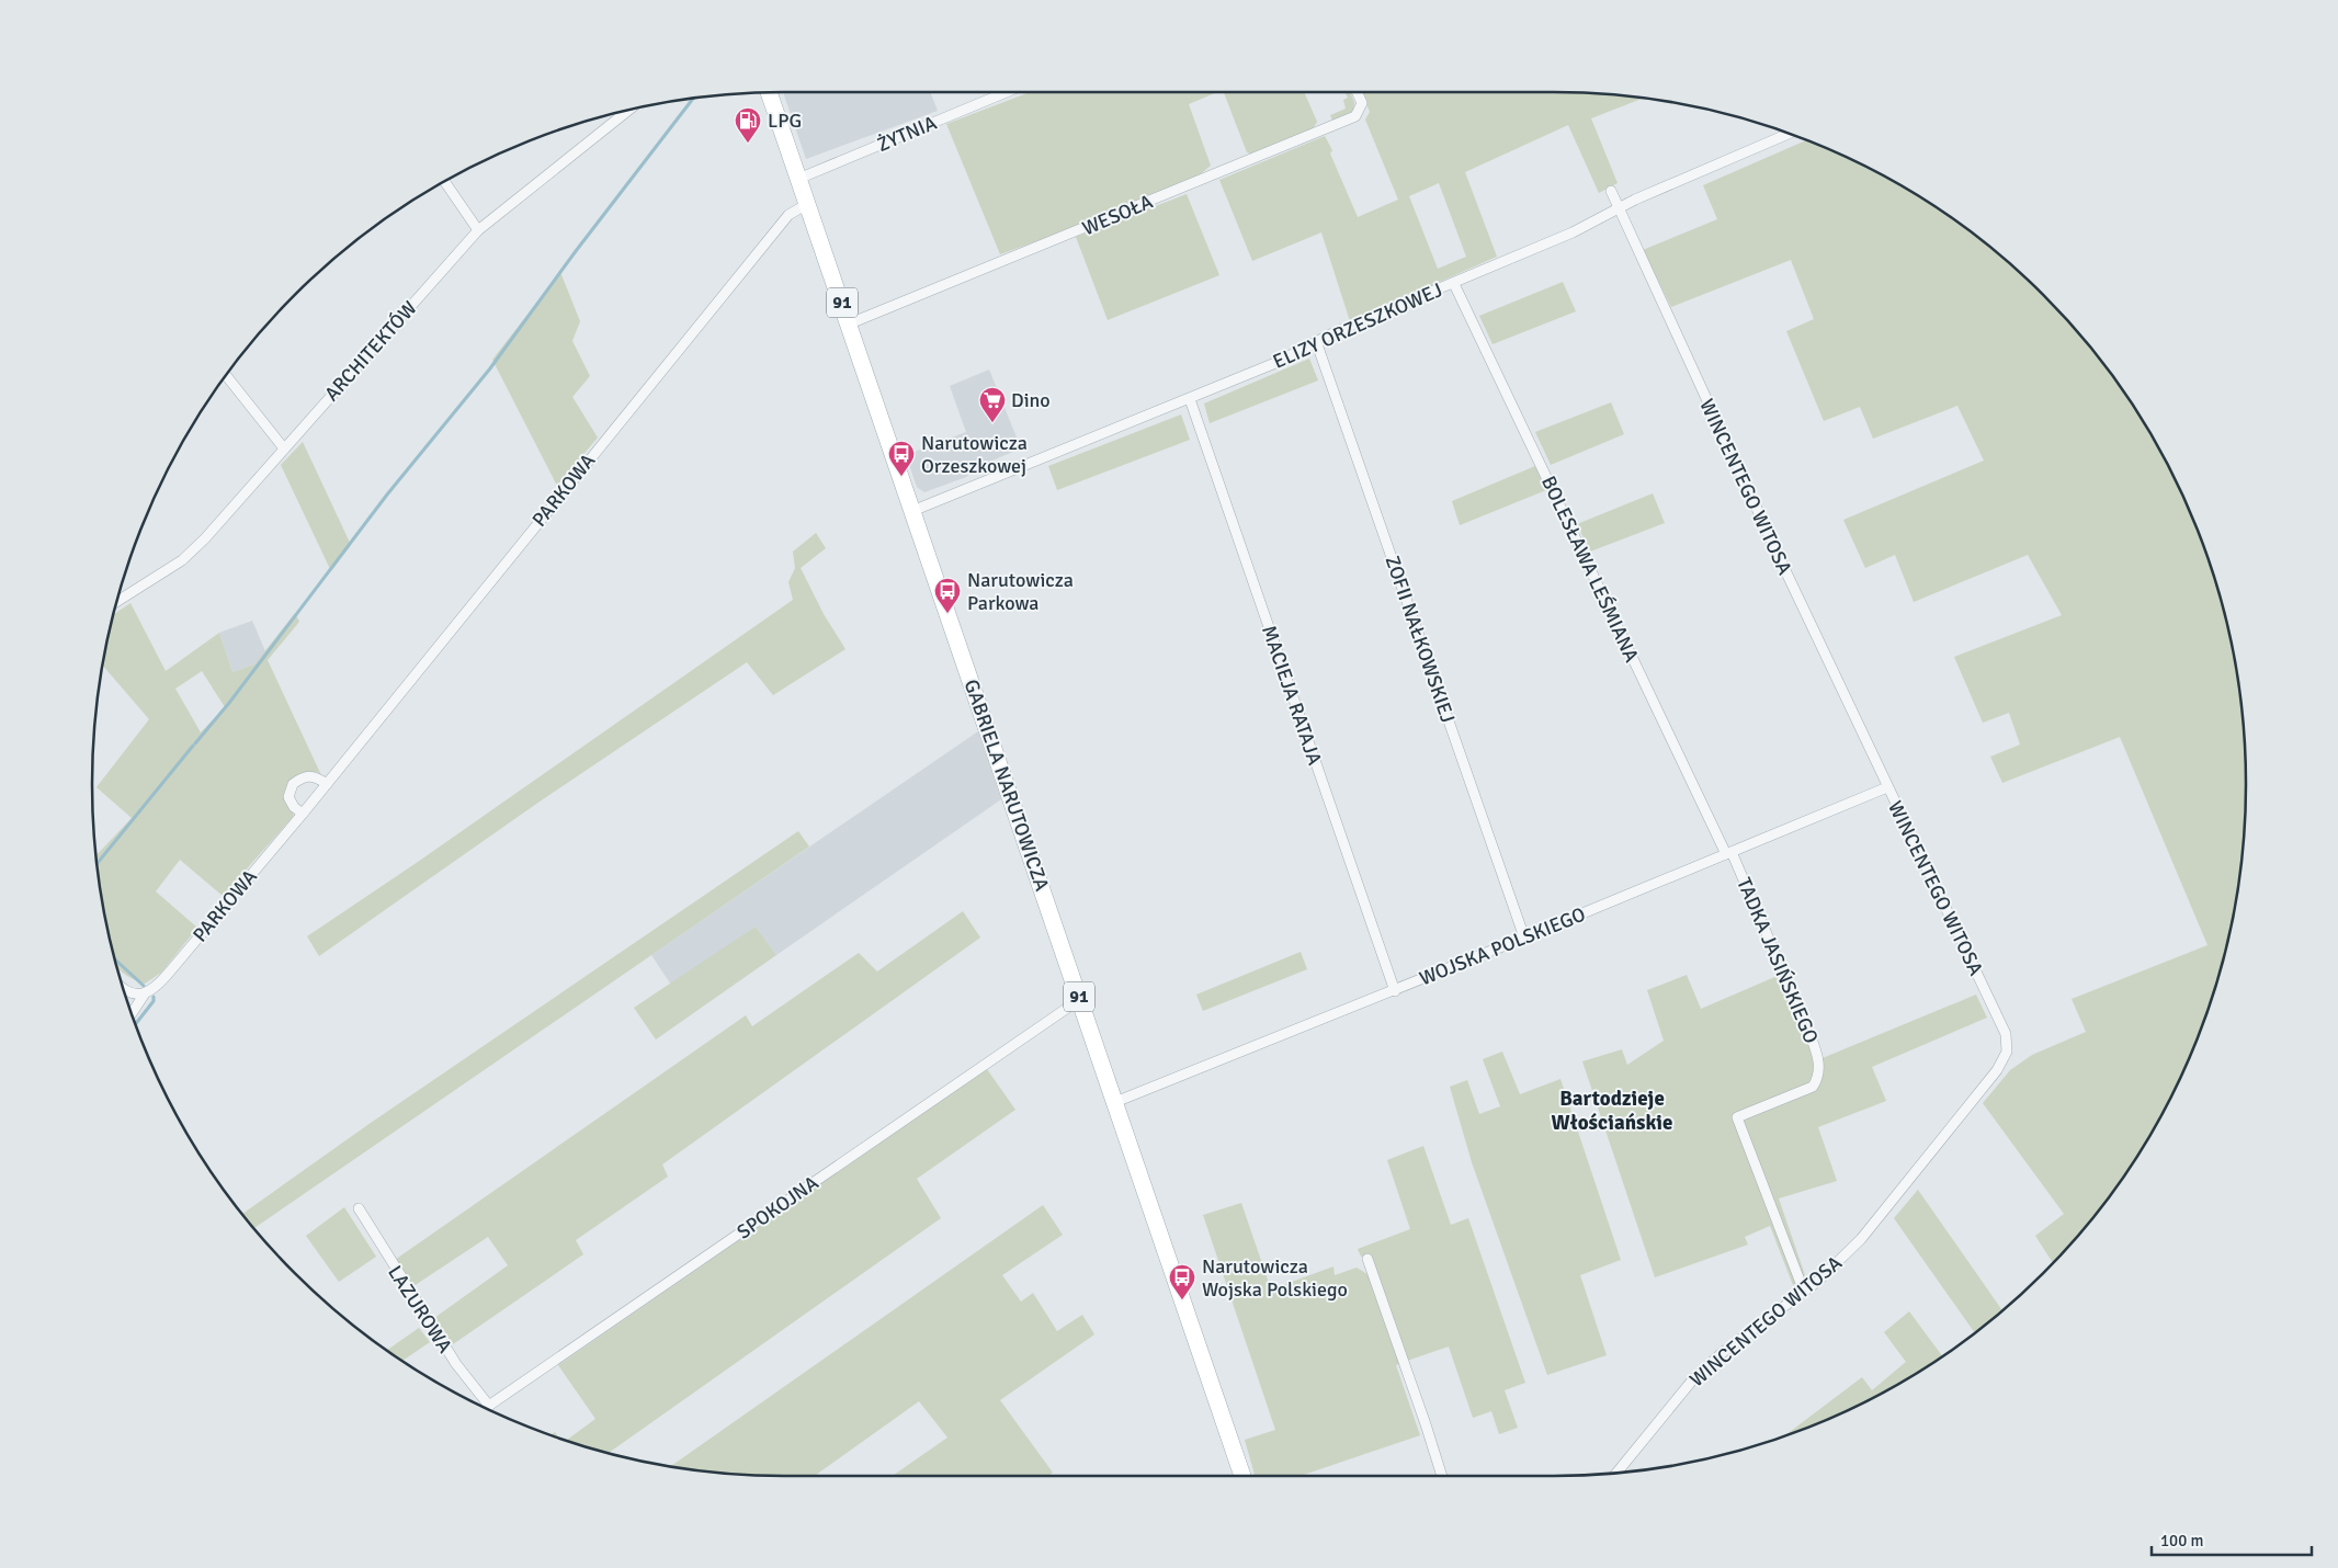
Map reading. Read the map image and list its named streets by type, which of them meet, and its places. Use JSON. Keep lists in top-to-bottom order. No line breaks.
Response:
{"streets":{"main road":["91","GABRIELA NARUTOWICZA"],"street":["ŻYTNIA","WESOŁA","ELIZY ORZESZKOWEJ","ARCHITEKTÓW","WINCENTEGO WITOSA","PARKOWA","BOLESŁAWA LEŚMIANA","ZOFII NAŁKOWSKIEJ","MACIEJA RATAJA","WOJSKA POLSKIEGO","TADKA JASIŃSKIEGO","SPOKOJNA","LAZUROWA"]},"crossings":[["ŻYTNIA","GABRIELA NARUTOWICZA"],["WESOŁA","GABRIELA NARUTOWICZA"],["ELIZY ORZESZKOWEJ","WINCENTEGO WITOSA"],["ELIZY ORZESZKOWEJ","BOLESŁAWA LEŚMIANA"],["ELIZY ORZESZKOWEJ","ZOFII NAŁKOWSKIEJ"],["ELIZY ORZESZKOWEJ","MACIEJA RATAJA"],["ELIZY ORZESZKOWEJ","GABRIELA NARUTOWICZA"],["WINCENTEGO WITOSA","WOJSKA POLSKIEGO"],["WINCENTEGO WITOSA","TADKA JASIŃSKIEGO"],["PARKOWA","GABRIELA NARUTOWICZA"],["BOLESŁAWA LEŚMIANA","WOJSKA POLSKIEGO"],["BOLESŁAWA LEŚMIANA","TADKA JASIŃSKIEGO"],["ZOFII NAŁKOWSKIEJ","WOJSKA POLSKIEGO"],["MACIEJA RATAJA","WOJSKA POLSKIEGO"],["GABRIELA NARUTOWICZA","WOJSKA POLSKIEGO"],["GABRIELA NARUTOWICZA","SPOKOJNA"],["WOJSKA POLSKIEGO","TADKA JASIŃSKIEGO"],["SPOKOJNA","LAZUROWA"]],"districts":["Bartodzieje Włościańskie"],"places":{"fuel station":["LPG"],"supermarket":["Dino"],"bus stop":["Narutowicza Orzeszkowej","Narutowicza Parkowa","Narutowicza Wojska Polskiego"]},"scale_bar":"100 m"}
